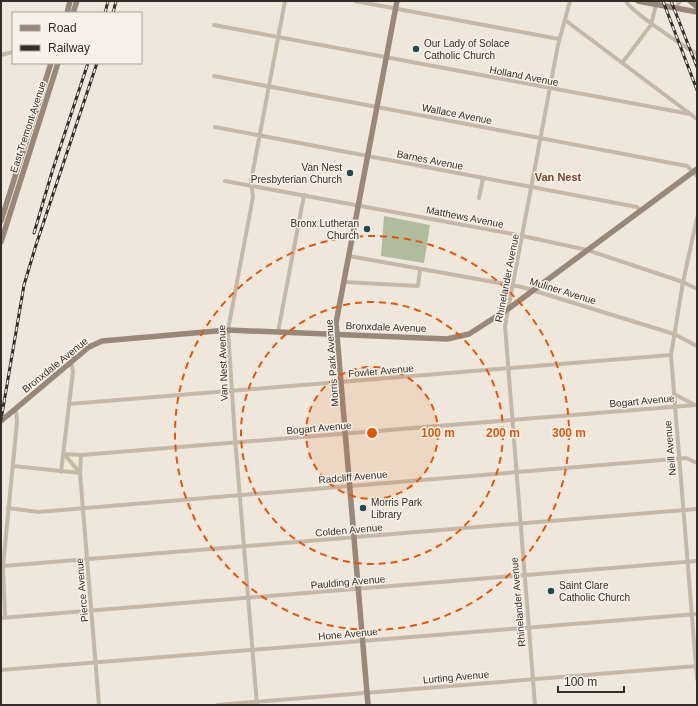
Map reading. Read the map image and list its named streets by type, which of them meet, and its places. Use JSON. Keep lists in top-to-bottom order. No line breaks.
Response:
{"streets":{"main road":["East Tremont Avenue","Bronxdale Avenue","Morris Park Avenue"],"street":["Holland Avenue","Wallace Avenue","Barnes Avenue","Matthews Avenue","Rhinelander Avenue","Muliner Avenue","Van Nest Avenue","Fowler Avenue","Bogart Avenue","Neill Avenue","Radcliff Avenue","Colden Avenue","Paulding Avenue","Pierce Avenue","Hone Avenue","Lurting Avenue"]},"crossings":[["Holland Avenue","Rhinelander Avenue"],["Holland Avenue","Van Nest Avenue"],["Holland Avenue","Morris Park Avenue"],["Wallace Avenue","Rhinelander Avenue"],["Wallace Avenue","Bronxdale Avenue"],["Wallace Avenue","Van Nest Avenue"],["Wallace Avenue","Morris Park Avenue"],["Barnes Avenue","Rhinelander Avenue"],["Barnes Avenue","Bronxdale Avenue"],["Barnes Avenue","Van Nest Avenue"],["Barnes Avenue","Morris Park Avenue"],["Matthews Avenue","Rhinelander Avenue"],["Matthews Avenue","Bronxdale Avenue"],["Matthews Avenue","Van Nest Avenue"],["Matthews Avenue","Morris Park Avenue"],["Matthews Avenue","Neill Avenue"],["Rhinelander Avenue","Muliner Avenue"],["Rhinelander Avenue","Bronxdale Avenue"],["Rhinelander Avenue","Fowler Avenue"],["Rhinelander Avenue","Bogart Avenue"],["Rhinelander Avenue","Radcliff Avenue"],["Rhinelander Avenue","Colden Avenue"],["Rhinelander Avenue","Paulding Avenue"],["Rhinelander Avenue","Hone Avenue"],["Rhinelander Avenue","Lurting Avenue"],["Muliner Avenue","Bronxdale Avenue"],["Muliner Avenue","Morris Park Avenue"],["Muliner Avenue","Neill Avenue"],["Bronxdale Avenue","Van Nest Avenue"],["Bronxdale Avenue","Morris Park Avenue"],["Van Nest Avenue","Fowler Avenue"],["Van Nest Avenue","Bogart Avenue"],["Van Nest Avenue","Radcliff Avenue"],["Van Nest Avenue","Colden Avenue"],["Van Nest Avenue","Paulding Avenue"],["Van Nest Avenue","Hone Avenue"],["Van Nest Avenue","Lurting Avenue"],["Morris Park Avenue","Fowler Avenue"],["Morris Park Avenue","Bogart Avenue"],["Morris Park Avenue","Radcliff Avenue"],["Morris Park Avenue","Colden Avenue"],["Morris Park Avenue","Paulding Avenue"],["Morris Park Avenue","Hone Avenue"],["Morris Park Avenue","Lurting Avenue"],["Fowler Avenue","Neill Avenue"],["Bogart Avenue","Neill Avenue"],["Bogart Avenue","Pierce Avenue"],["Neill Avenue","Radcliff Avenue"],["Neill Avenue","Colden Avenue"],["Neill Avenue","Paulding Avenue"],["Neill Avenue","Hone Avenue"],["Neill Avenue","Lurting Avenue"],["Radcliff Avenue","Pierce Avenue"],["Colden Avenue","Pierce Avenue"],["Paulding Avenue","Pierce Avenue"],["Pierce Avenue","Hone Avenue"]],"districts":["Van Nest"],"places":["Our Lady of Solace Catholic Church","Van Nest Presbyterian Church","Bronx Lutheran Church","Morris Park Library","Saint Clare Catholic Church"],"legend":["Road","Railway"],"scale_bar":"100 m","rings":["100 m","200 m","300 m"]}
